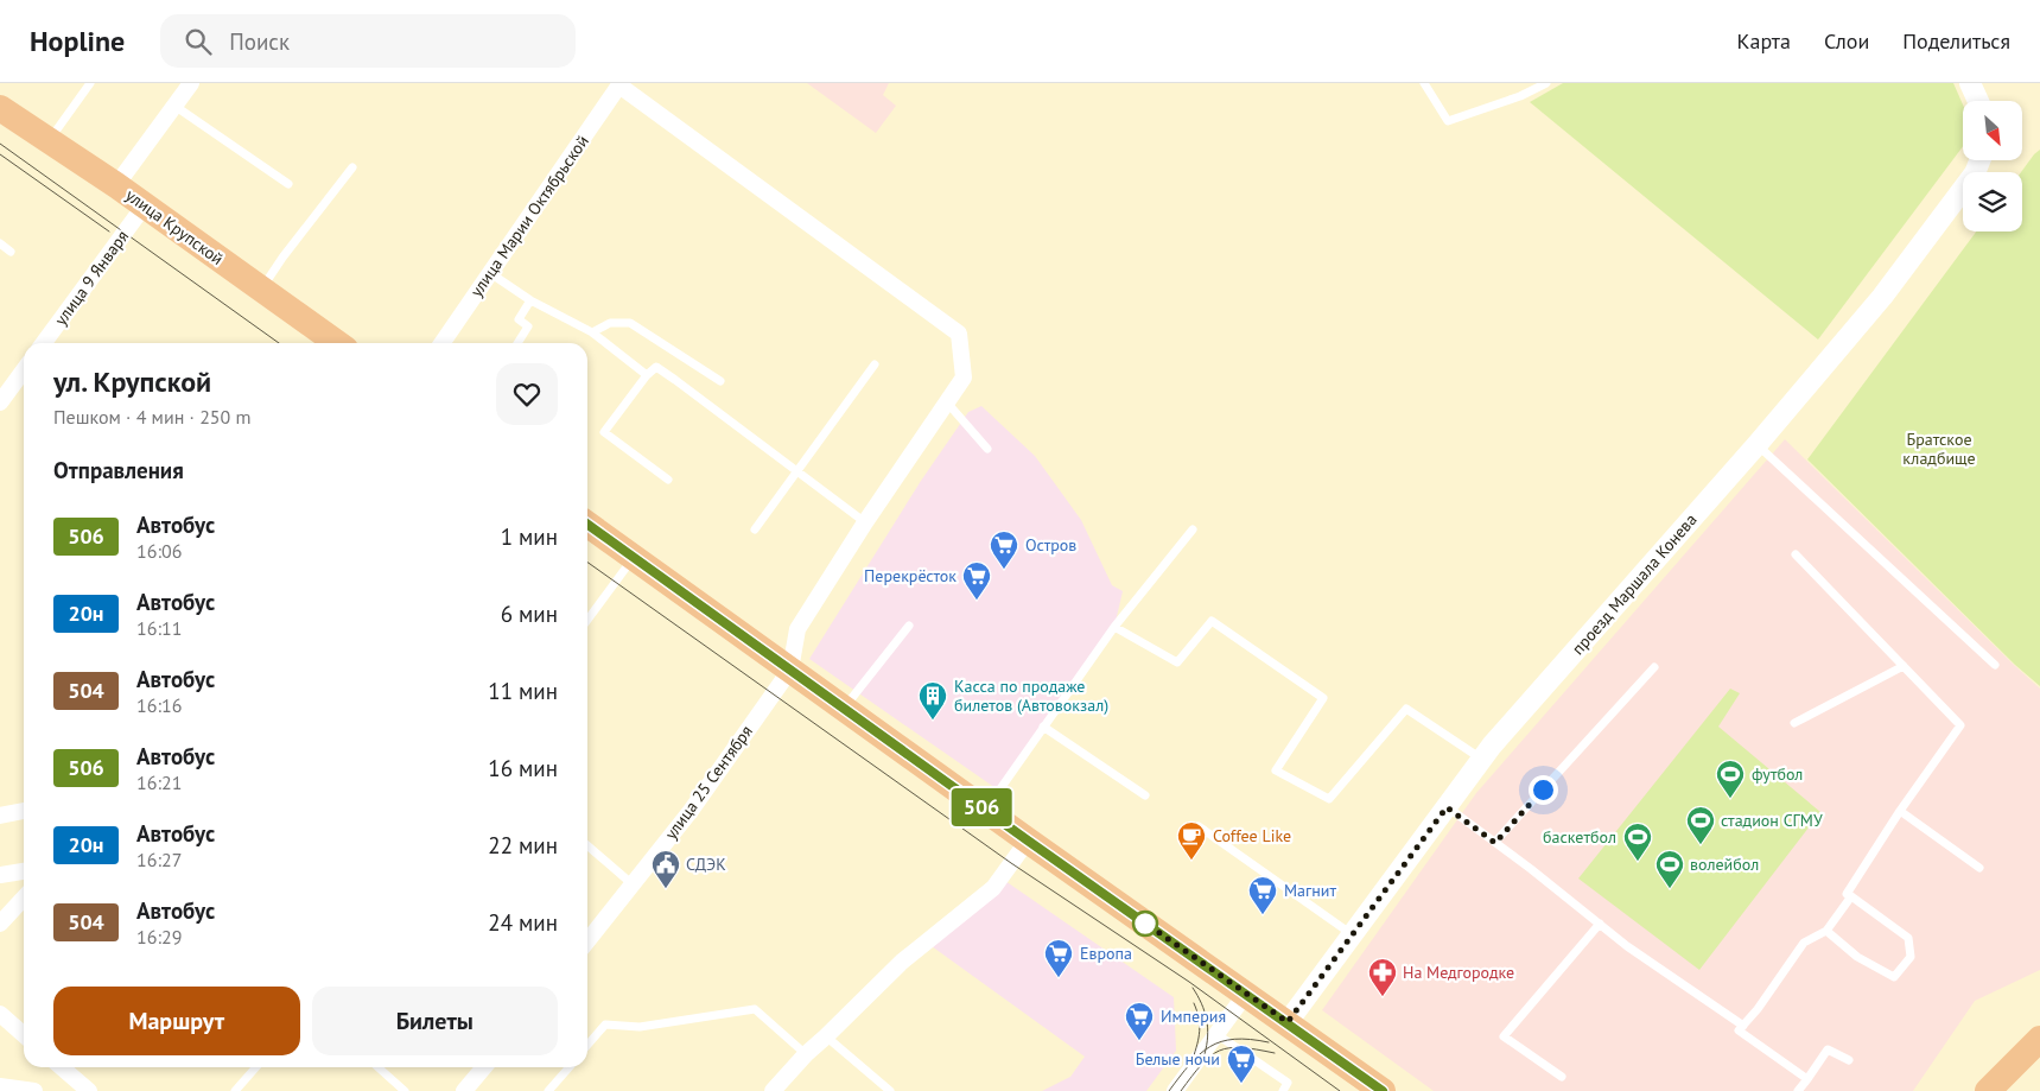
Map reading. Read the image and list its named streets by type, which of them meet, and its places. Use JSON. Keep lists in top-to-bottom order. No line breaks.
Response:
{"streets":{"main road":["улица Крупской"],"street":["улица Марии Октябрьской","улица 9 Января","проезд Маршала Конева","улица 25 Сентября"]},"crossings":[["улица Крупской","улица 9 Января"]],"parks":["Братское кладбище"],"places":{"supermarket":["Остров","Перекрёсток","Магнит","Европа","Империя","Белые ночи"],"building":["Касса по продаже билетов (Автовокзал)"],"sports":["футбол","стадион СГМУ","баскетбол","волейбол"],"cafe":["Coffee Like"],"public building":["СДЭК"],"pharmacy":["На Медгородке"]},"lines":["bus line 506"],"north":"bottom right","page":{"header":"Hopline","search":"Поиск","nav":["Карта","Слои","Поделиться"],"on_map":"506","heading":[["ул. Крупской","Пешком · 4 мин · 250 m"],"Отправления"],"list":[{"mark":"506","name":"Автобус","note":"16:06","value":"1 мин"},{"mark":"20н","name":"Автобус","note":"16:11","value":"6 мин"},{"mark":"504","name":"Автобус","note":"16:16","value":"11 мин"},{"mark":"506","name":"Автобус","note":"16:21","value":"16 мин"},{"mark":"20н","name":"Автобус","note":"16:27","value":"22 мин"},{"mark":"504","name":"Автобус","note":"16:29","value":"24 мин"}],"buttons":["Маршрут","Билеты"]}}
